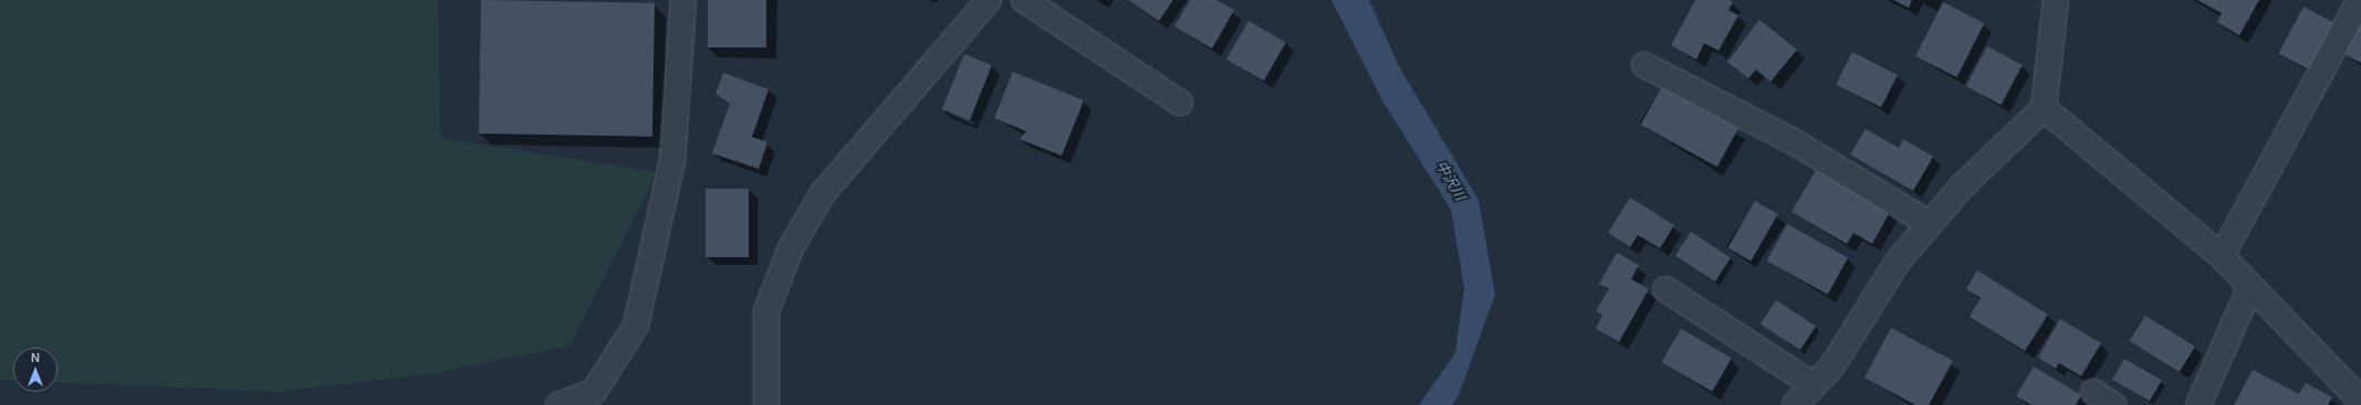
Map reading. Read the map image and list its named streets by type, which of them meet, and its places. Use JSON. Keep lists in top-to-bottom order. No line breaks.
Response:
{"water":["中沢川"],"north":"top"}
